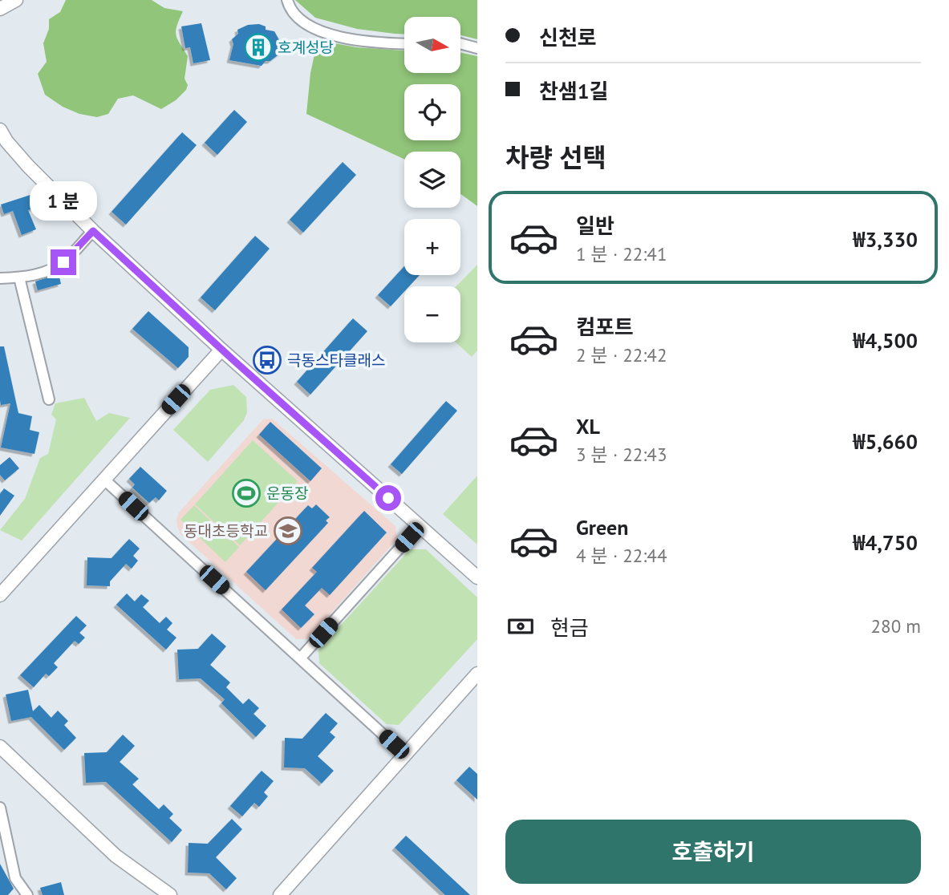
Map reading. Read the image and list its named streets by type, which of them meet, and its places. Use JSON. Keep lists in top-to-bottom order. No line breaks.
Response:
{"places":{"building":["호계성당"],"bus stop":["극동스타클래스"],"sports":["운동장"],"school or university":["동대초등학교"]},"north":"right","page":{"banner":["신천로","찬샘1길"],"map_buttons":["+","−"],"heading":"차량 선택","bubble":"1 분","list":[{"name":"일반","note":"1 분 · 22:41","value":"₩3,330"},{"name":"컴포트","note":"2 분 · 22:42","value":"₩4,500"},{"name":"XL","note":"3 분 · 22:43","value":"₩5,660"},{"name":"Green","note":"4 분 · 22:44","value":"₩4,750"}],"pay":["현금","280 m"],"buttons":"호출하기"}}
